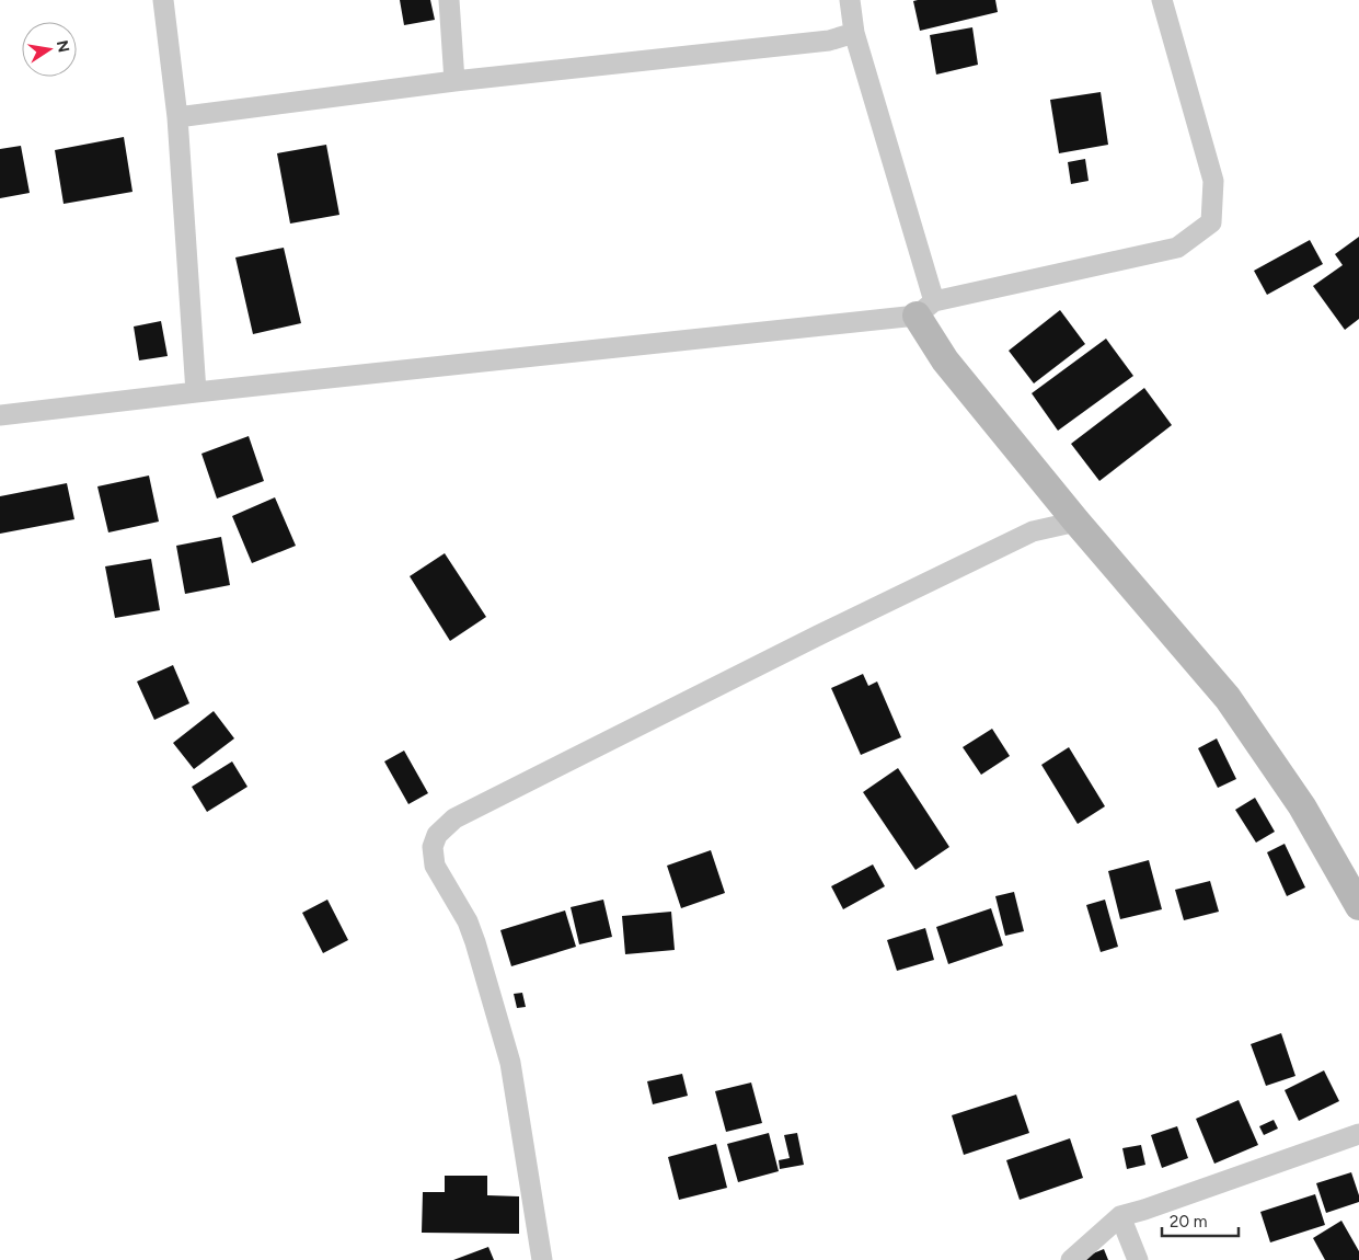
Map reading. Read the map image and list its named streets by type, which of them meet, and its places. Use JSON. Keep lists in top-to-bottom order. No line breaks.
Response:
{"scale_bar":"20 m","north":"right"}
